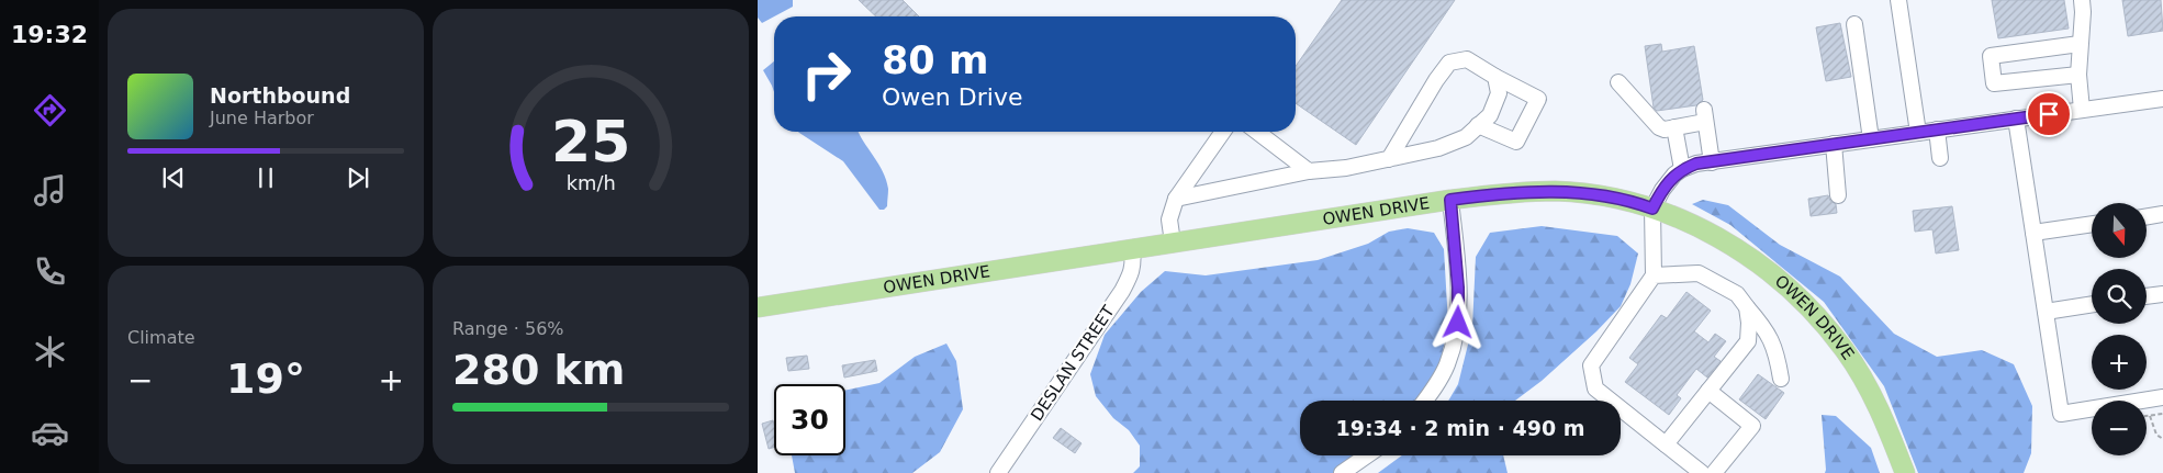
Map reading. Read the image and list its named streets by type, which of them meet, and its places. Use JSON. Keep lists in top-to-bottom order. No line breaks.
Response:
{"streets":{"main road":["OWEN DRIVE"],"street":["DESLAN STREET"]},"crossings":[["OWEN DRIVE","DESLAN STREET"]],"north":"bottom","page":{"tabs":"19:32","turn":["80 m","Owen Drive"],"song":["Northbound","June Harbor"],"map_buttons":["+","−"],"tile":["Climate",["Range · 56%","280 km"]],"heat":["−","19°","+"],"limit":"30","trip":"19:34 · 2 min · 490 m","gauge":["25","km/h"]}}
